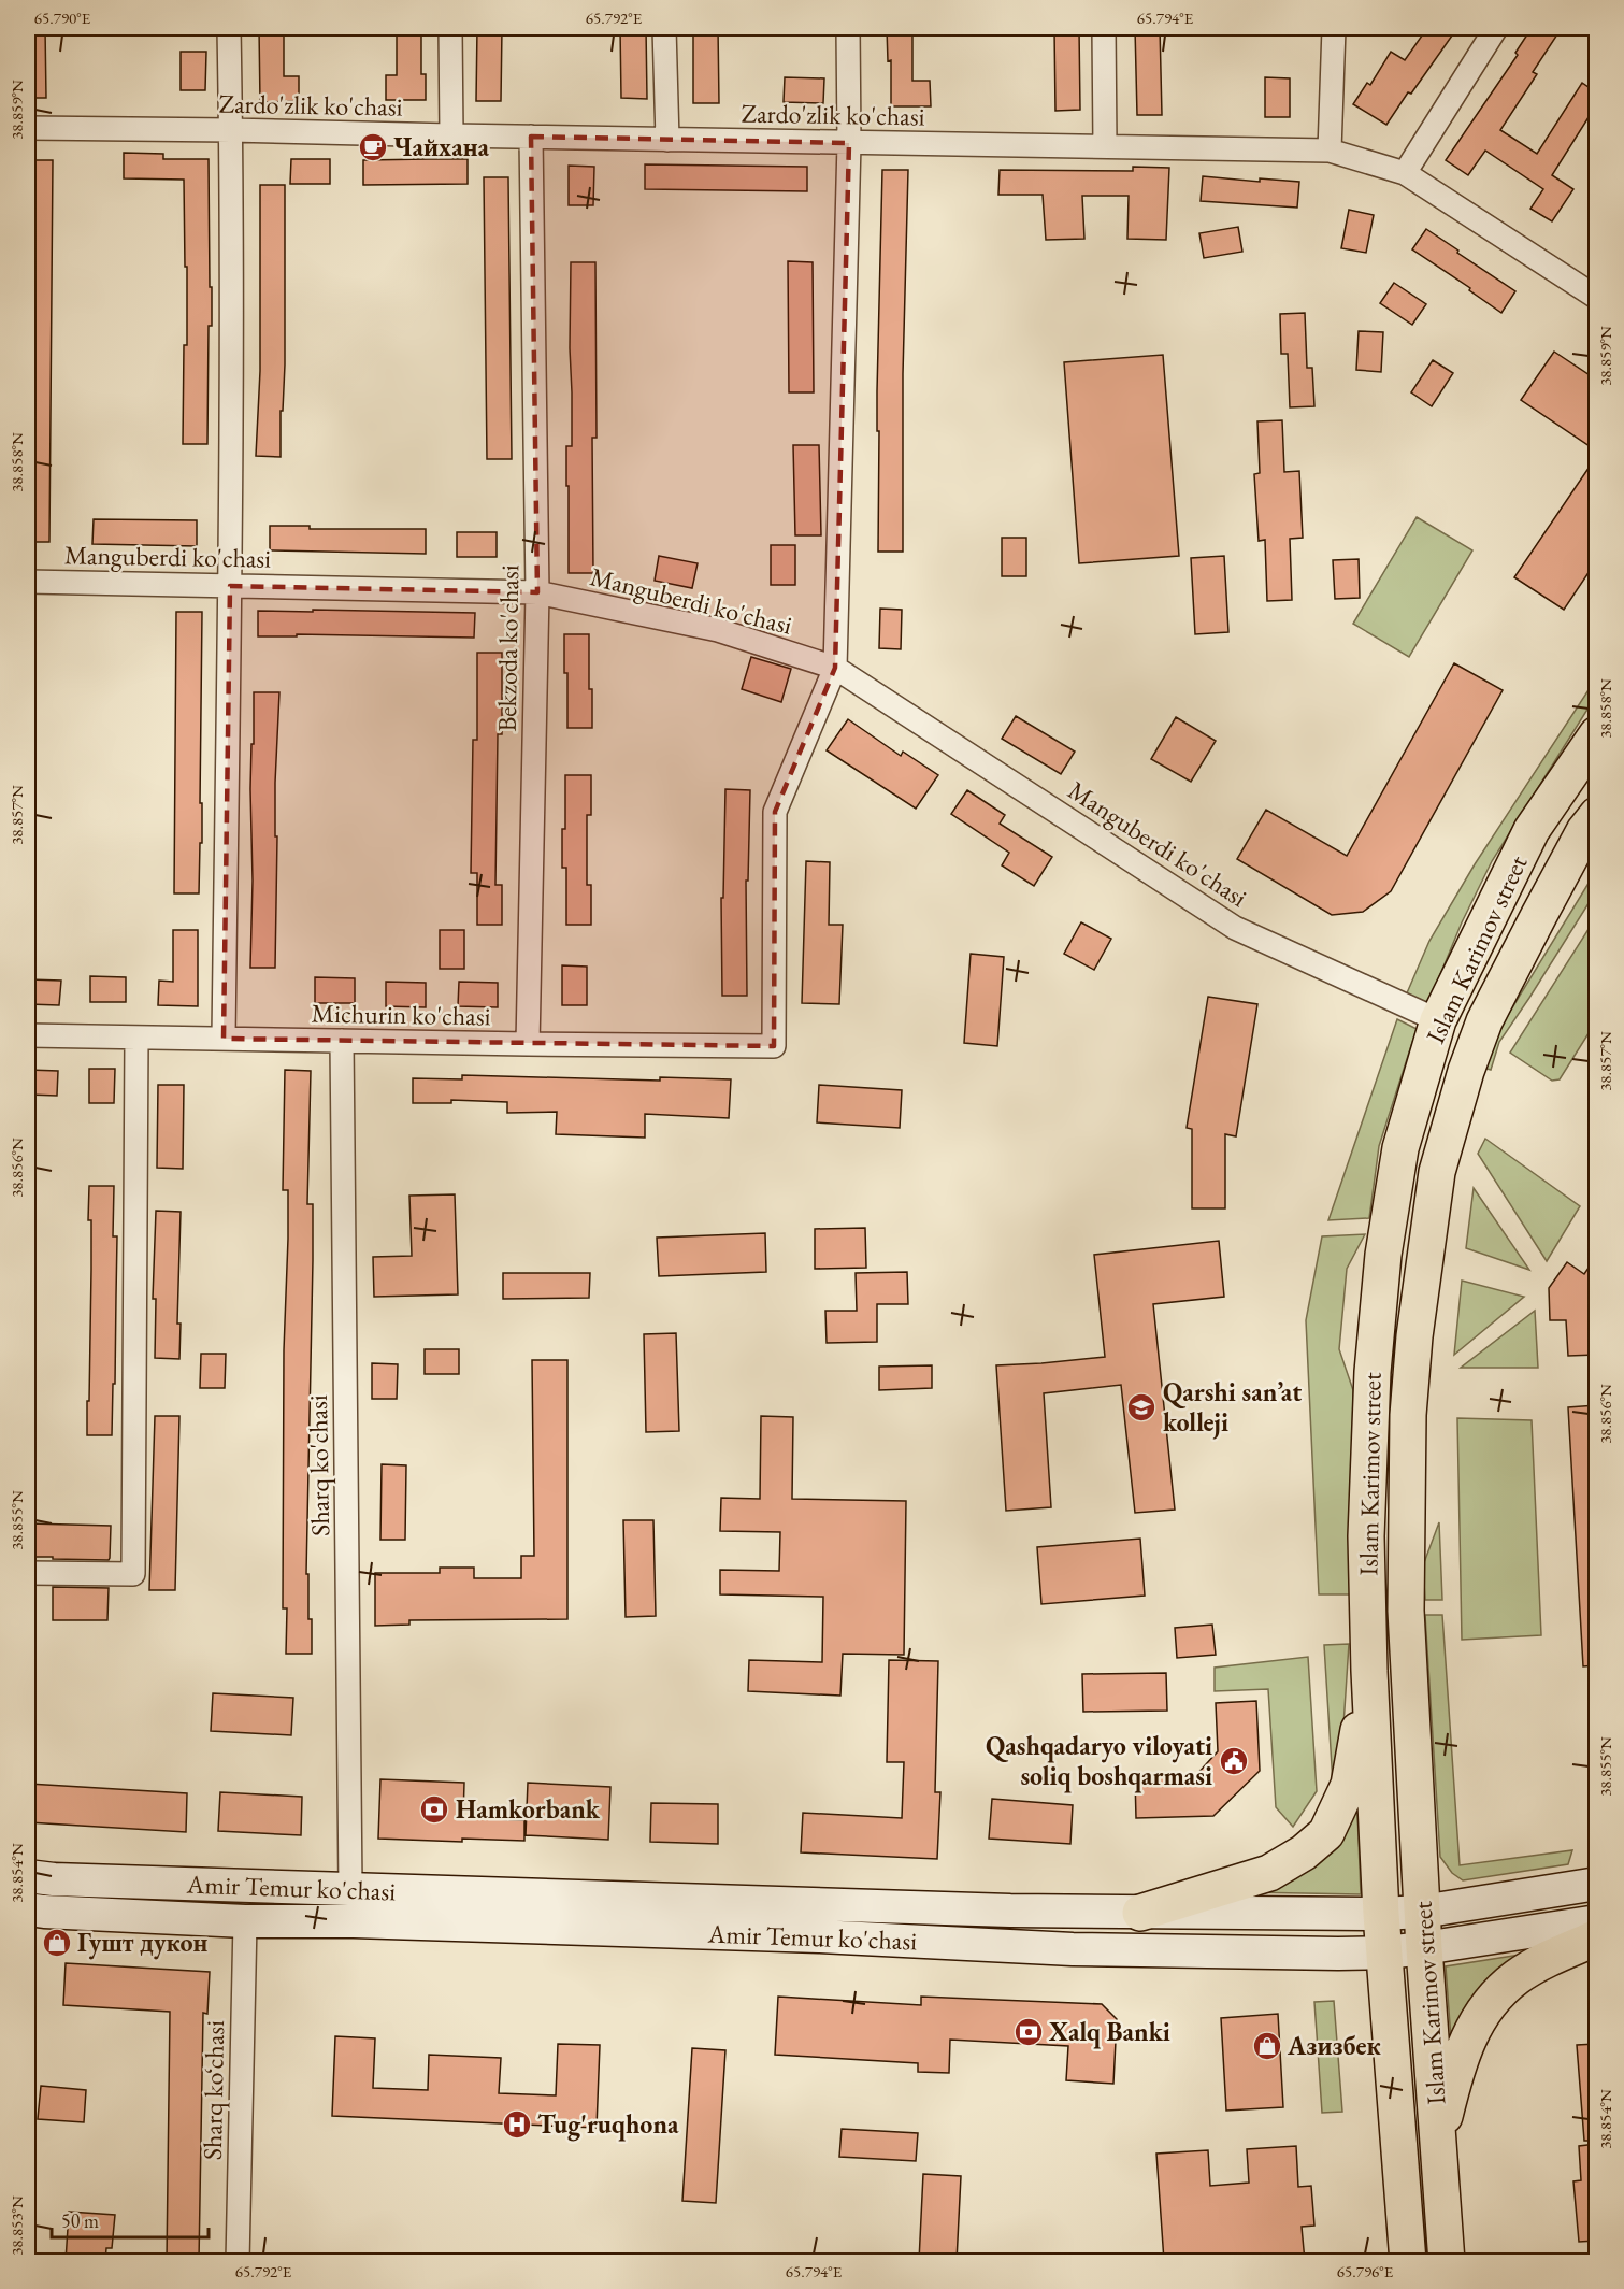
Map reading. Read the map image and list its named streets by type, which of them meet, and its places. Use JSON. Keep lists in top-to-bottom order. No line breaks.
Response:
{"streets":{"main road":["Islam Karimov street","Amir Temur ko'chasi"],"street":["Zardo'zlik ko'chasi","Manguberdi ko'chasi","Bekzoda ko'chasi","Michurin ko'chasi","Sharq ko'chasi","Sharq ko‘chasi"]},"crossings":[["Zardo'zlik ko'chasi","Bekzoda ko'chasi"],["Manguberdi ko'chasi","Bekzoda ko'chasi"],["Manguberdi ko'chasi","Islam Karimov street"],["Manguberdi ko'chasi","Michurin ko'chasi"],["Bekzoda ko'chasi","Michurin ko'chasi"],["Islam Karimov street","Amir Temur ko'chasi"],["Michurin ko'chasi","Sharq ko'chasi"],["Sharq ko'chasi","Amir Temur ko'chasi"],["Amir Temur ko'chasi","Sharq ko‘chasi"]],"places":{"cafe":["Чайхана"],"school or university":["Qarshi san’at kolleji"],"public building":["Qashqadaryo viloyati soliq boshqarmasi"],"bank":["Hamkorbank","Xalq Banki"],"shop":["Гушт дукон","Азизбек"],"hospital":["Tug'ruqhona"]},"scale_bar":"50 m","coordinates":["65.790°E","65.792°E","65.794°E","38.859°N","38.858°N","38.857°N","38.856°N","38.855°N","38.854°N","38.853°N","65.796°E"]}
